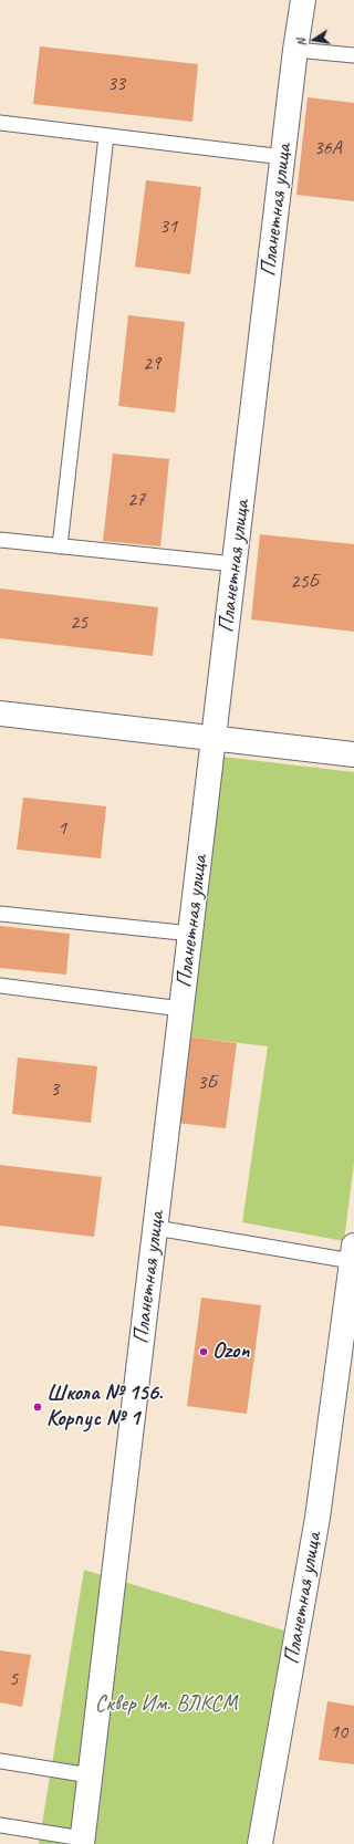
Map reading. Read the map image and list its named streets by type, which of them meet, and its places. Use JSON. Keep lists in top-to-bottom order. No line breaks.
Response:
{"streets":{"street":["Планетная улица"]},"parks":["Сквер Им. ВЛКСМ"],"places":["Ozon","Школа № 156. Корпус № 1"],"house_numbers":["33","36А","31","29","27","25Б","25","1","3Б","3","5","10"],"north":"left"}
